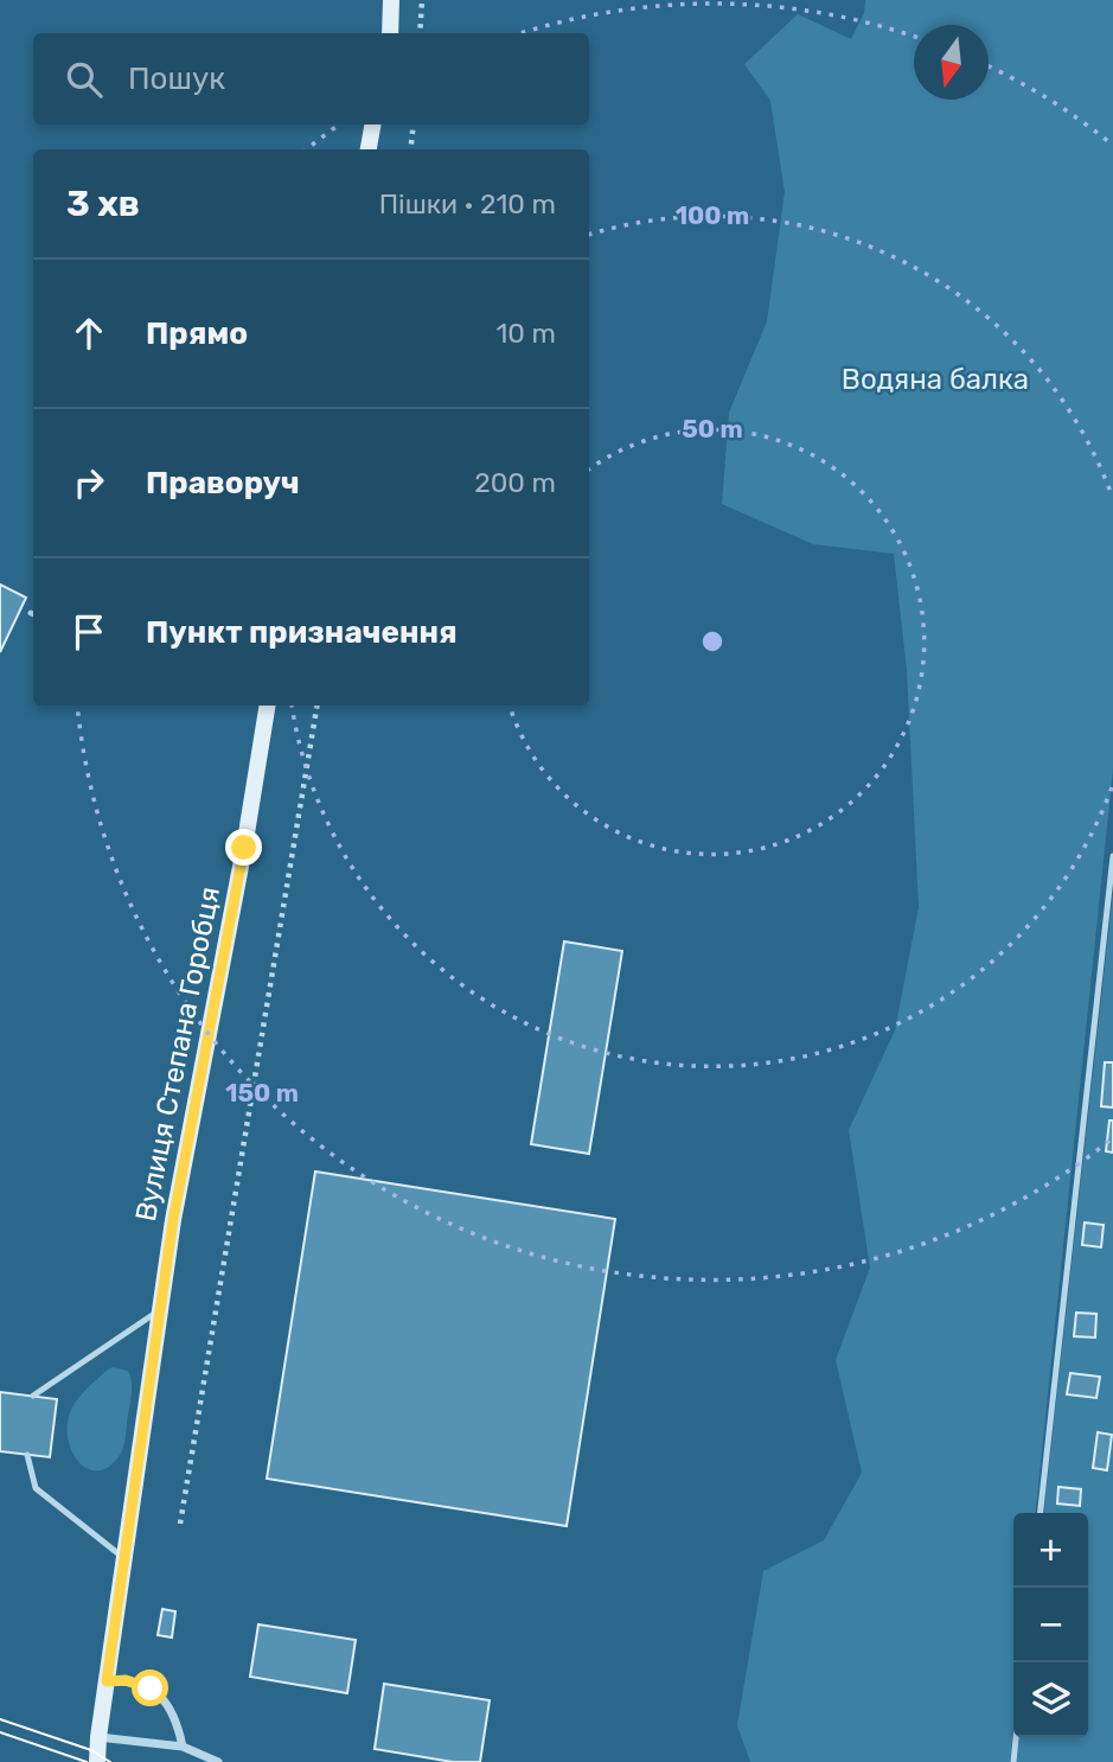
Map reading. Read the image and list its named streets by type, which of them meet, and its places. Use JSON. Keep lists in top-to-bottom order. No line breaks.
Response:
{"streets":{"main road":["Вулиця Степана Горобця"]},"parks":["Водяна балка"],"north":"bottom","page":{"search":"Пошук","heading":["3 хв","Пішки · 210 m"],"list":[["Прямо","10 m"],["Праворуч","200 m"],"Пункт призначення"],"map_buttons":["+","−"]},"rings":["100 m","50 m","150 m"]}
